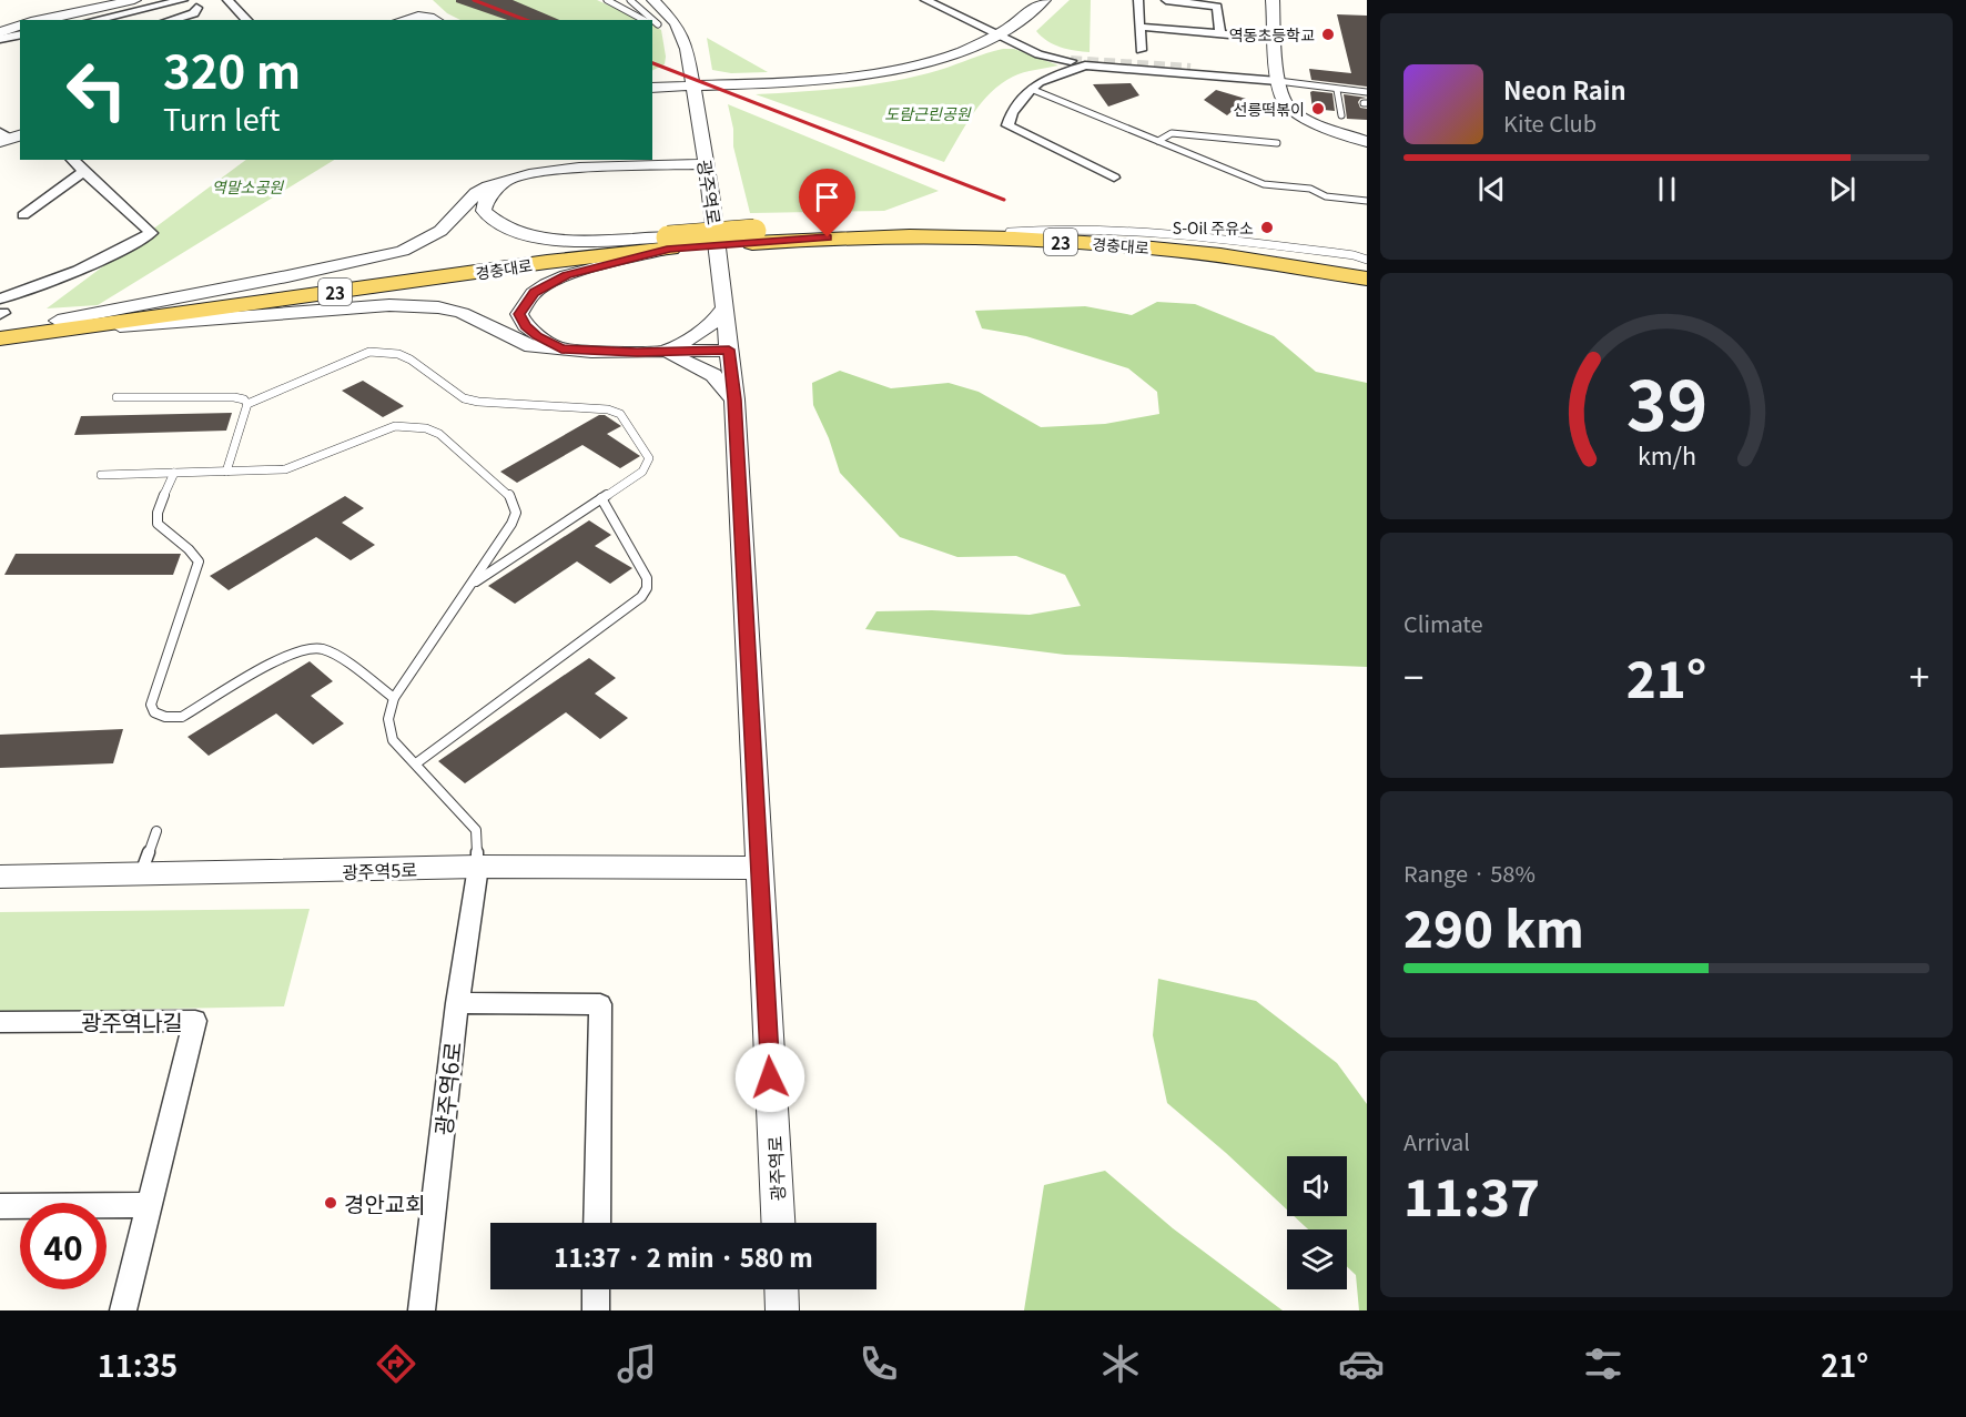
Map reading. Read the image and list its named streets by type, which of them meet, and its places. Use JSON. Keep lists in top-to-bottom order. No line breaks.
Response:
{"streets":{"main road":["23","경충대로"],"street":["광주역로","광주역5로","광주역나길","광주역6로"]},"crossings":[["광주역로","광주역5로"],["광주역5로","광주역6로"]],"parks":["도람근린공원","역말소공원"],"places":["역동초등학교","선릉떡볶이","S-Oil 주유소","경안교회"],"page":{"turn":["320 m","Turn left"],"song":["Neon Rain","Kite Club"],"tile":["Climate",["Range · 58%","290 km"],["Arrival","11:37"]],"heat":["−","21°","+"],"limit":"40","trip":"11:37 · 2 min · 580 m","tabs":["11:35","21°"],"gauge":["39","km/h"]}}
